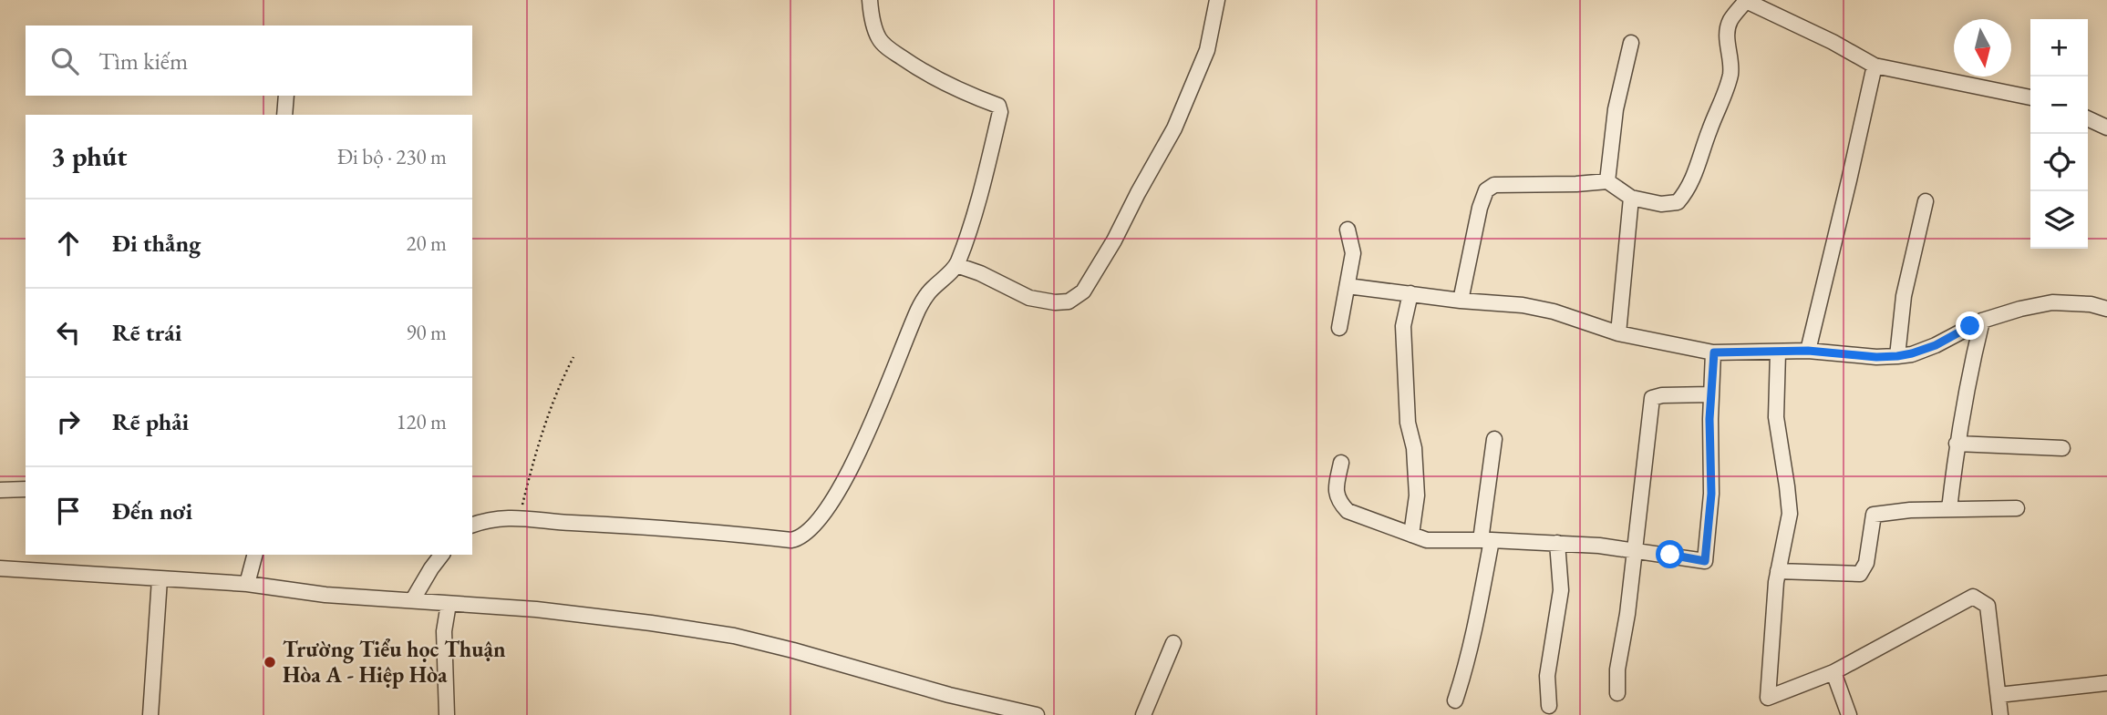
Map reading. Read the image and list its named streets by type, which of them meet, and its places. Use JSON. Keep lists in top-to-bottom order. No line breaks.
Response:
{"places":["Trường Tiểu học Thuận Hòa A - Hiệp Hòa"],"north":"bottom","page":{"map_buttons":["+","−"],"search":"Tìm kiếm","heading":["3 phút","Đi bộ · 230 m"],"list":[["Đi thẳng","20 m"],["Rẽ trái","90 m"],["Rẽ phải","120 m"],"Đến nơi"]}}
